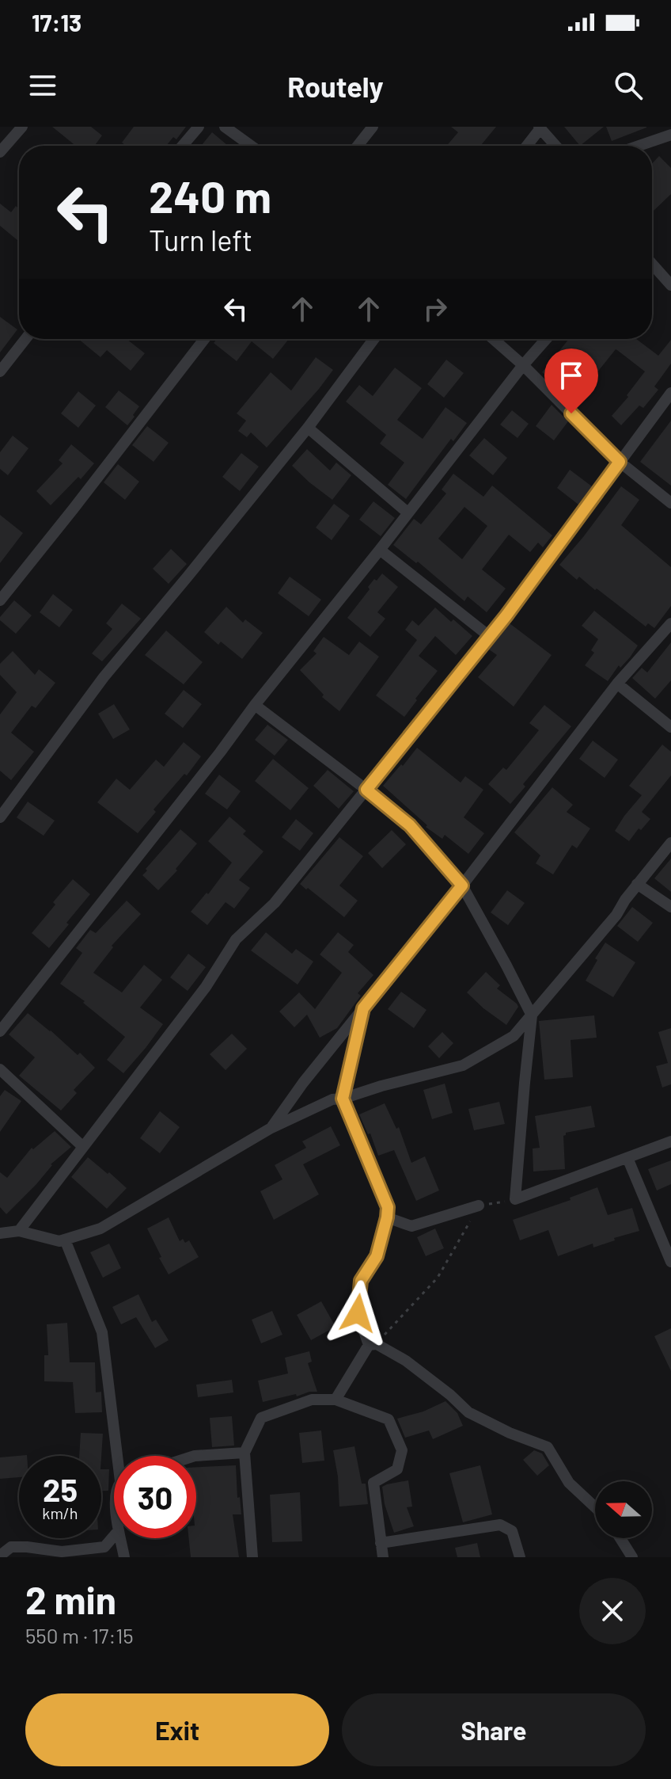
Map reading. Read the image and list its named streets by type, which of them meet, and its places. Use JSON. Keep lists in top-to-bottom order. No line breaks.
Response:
{"north":"left","page":{"status":"17:13","header":"Routely","turn":["240 m","Turn left"],"speed":"25 km/h","limit":"30","heading":["2 min","550 m · 17:15"],"buttons":["Exit","Share"]}}
